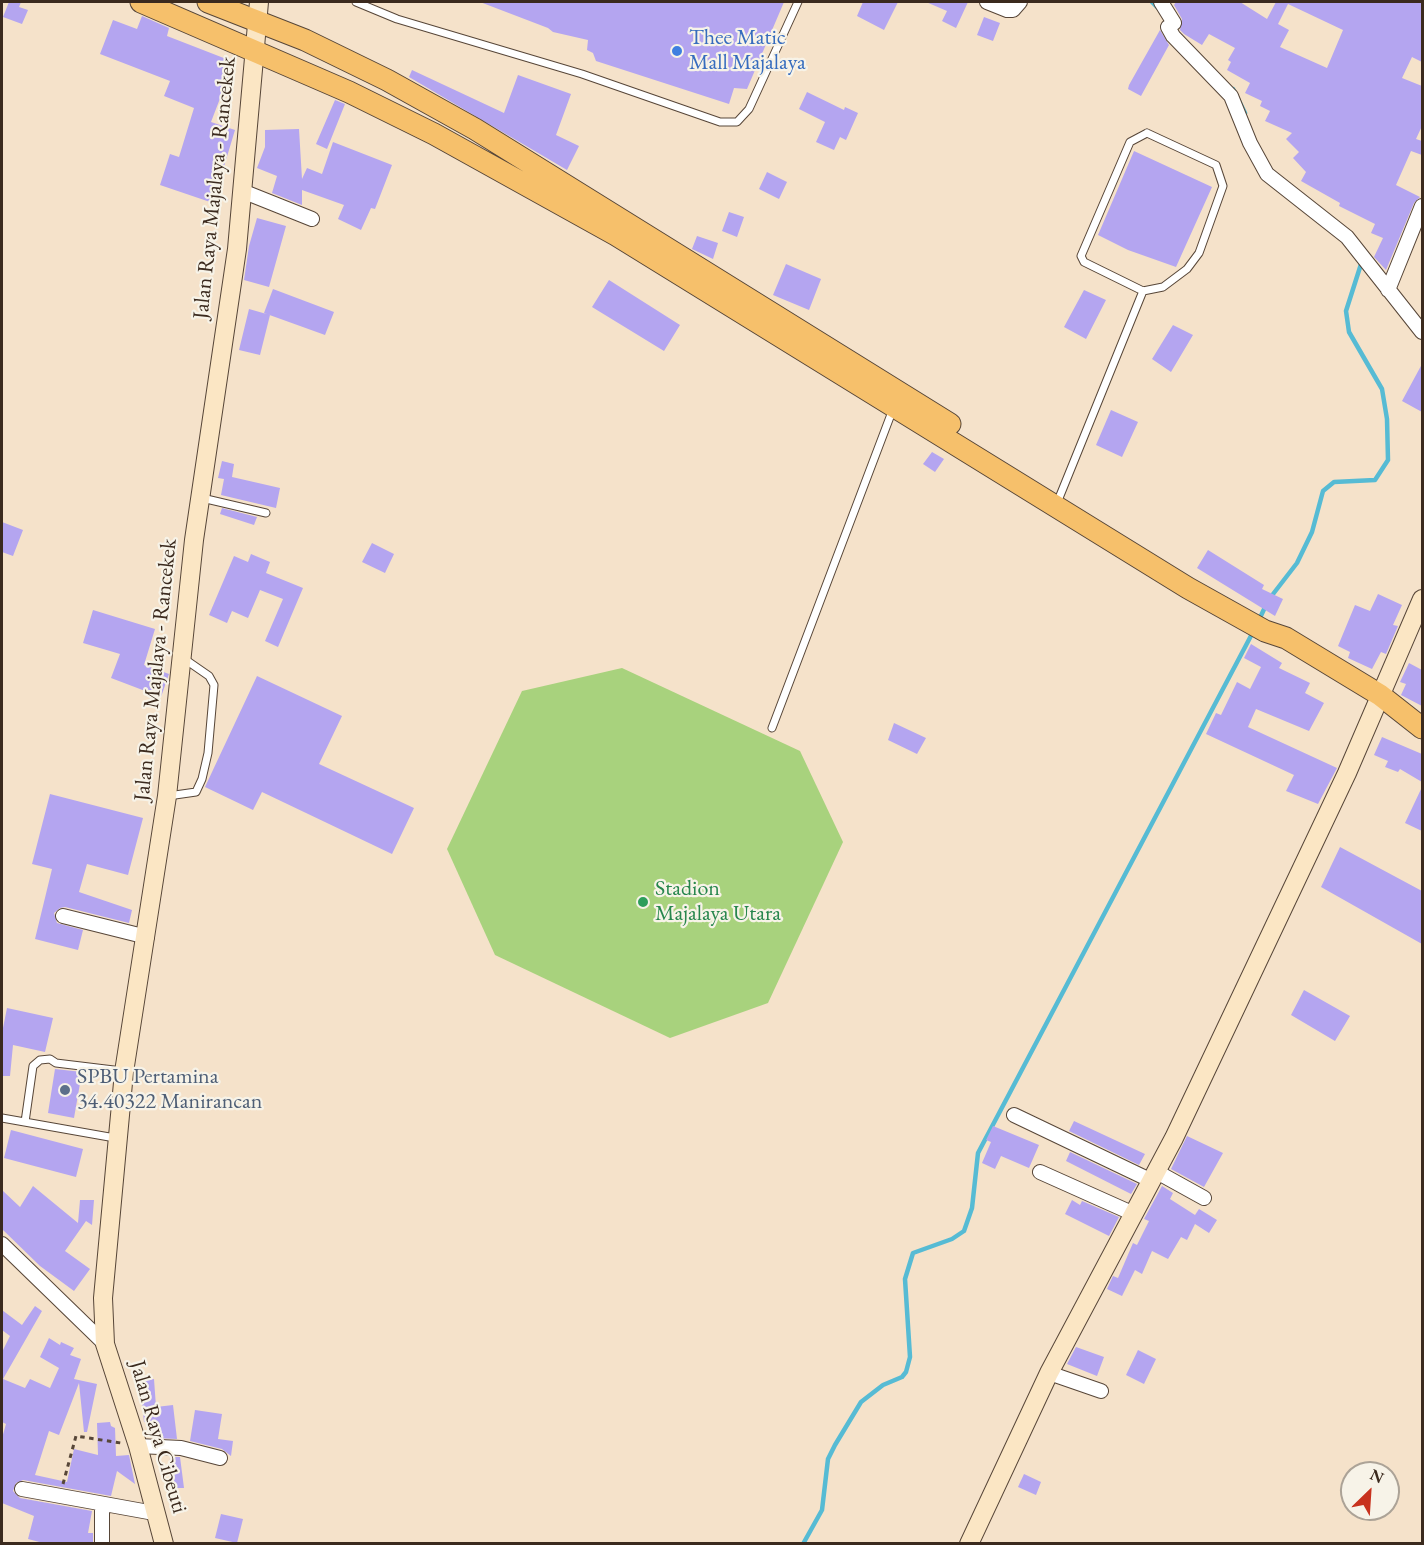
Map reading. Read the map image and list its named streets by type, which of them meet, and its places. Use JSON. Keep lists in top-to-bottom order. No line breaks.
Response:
{"streets":{"main road":["Jalan Raya Majalaya - Rancekek","Jalan Raya Cibeuti"]},"crossings":[["Jalan Raya Majalaya - Rancekek","Jalan Raya Cibeuti"]],"places":["Thee Matic Mall Majalaya","Stadion Majalaya Utara","SPBU Pertamina 34.40322 Manirancan"],"north":"top right"}
